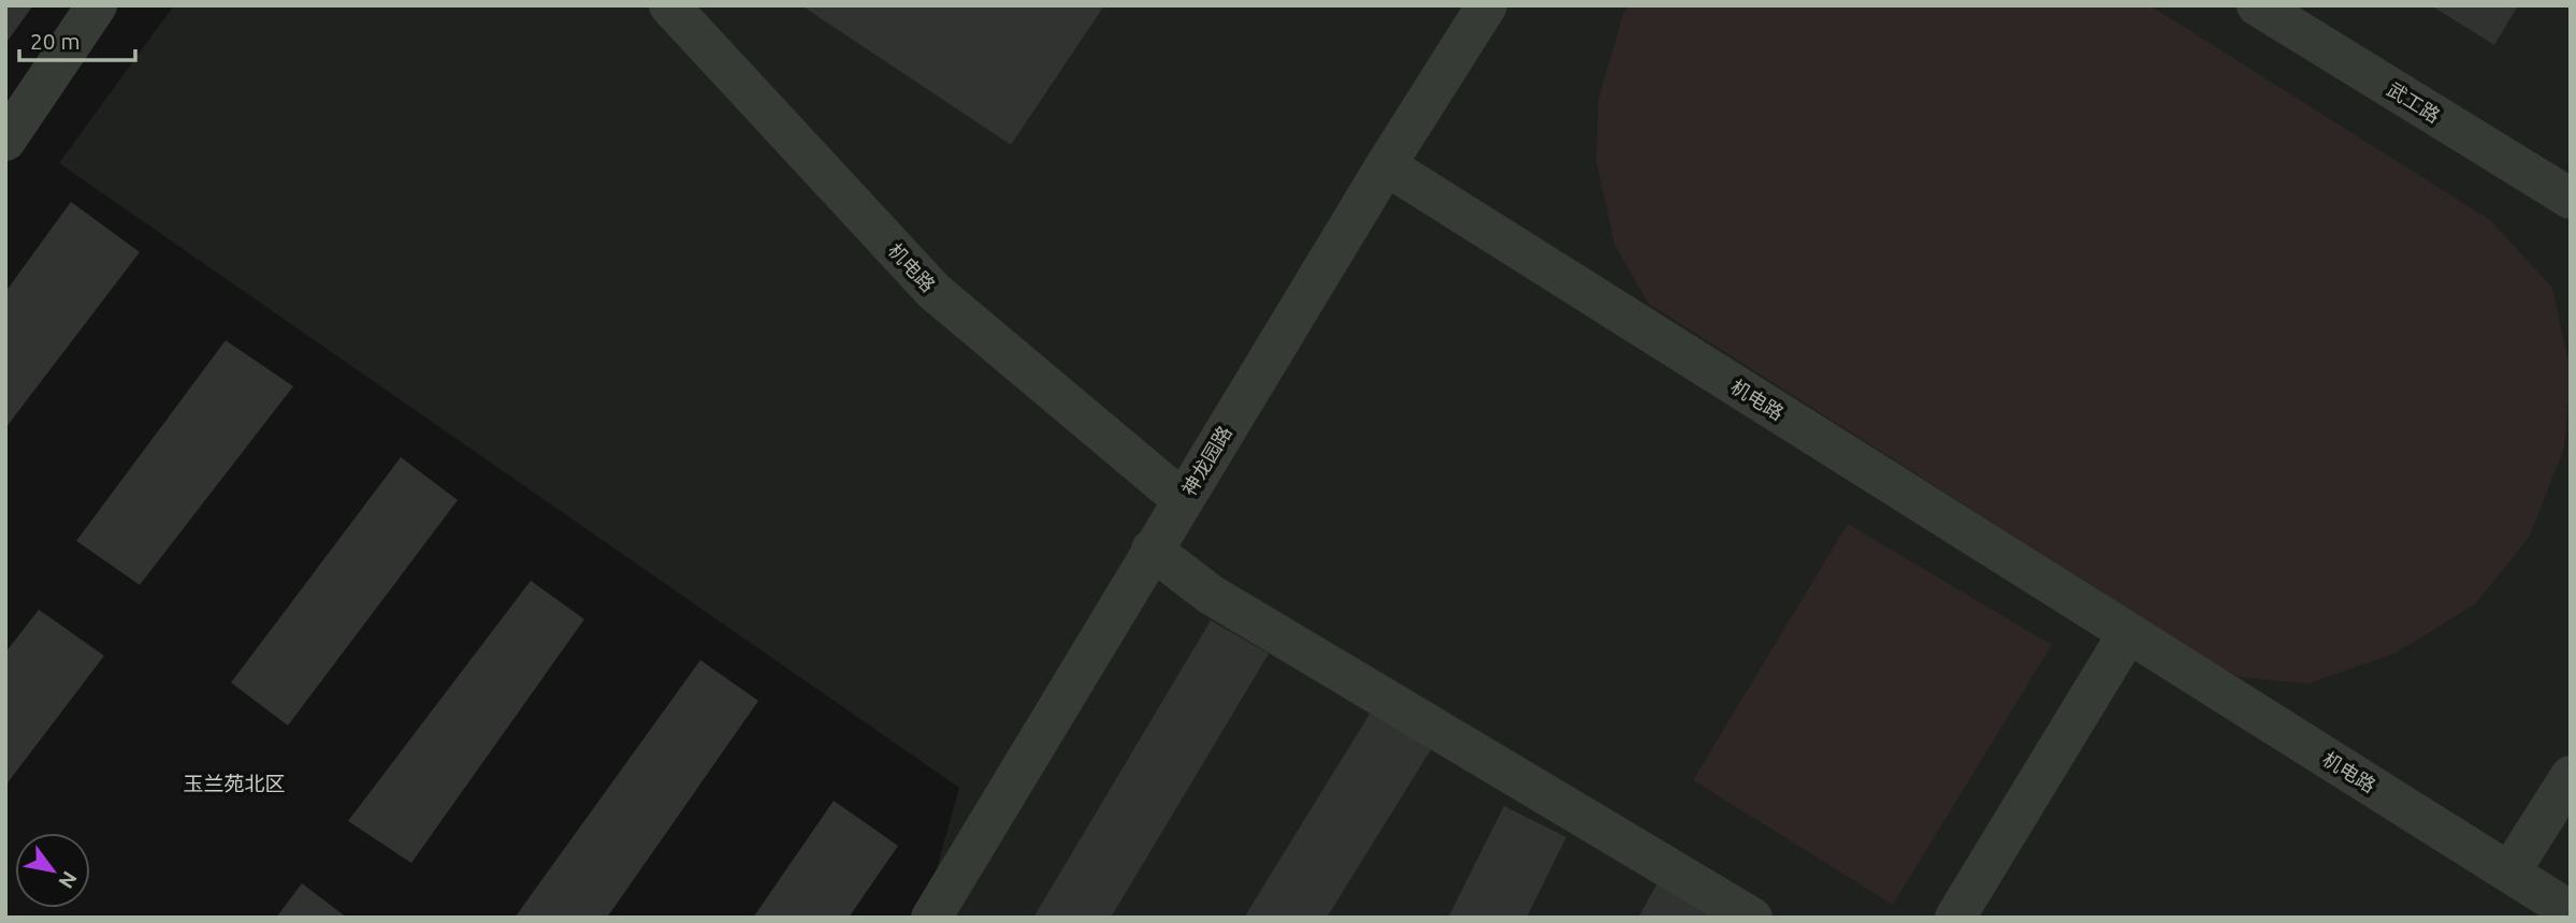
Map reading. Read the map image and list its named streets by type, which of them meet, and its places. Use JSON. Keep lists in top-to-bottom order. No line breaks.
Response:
{"streets":{"street":["武工路","机电路","神龙园路"]},"crossings":[["机电路","神龙园路"]],"districts":["玉兰苑北区"],"scale_bar":"20 m","north":"bottom right"}
